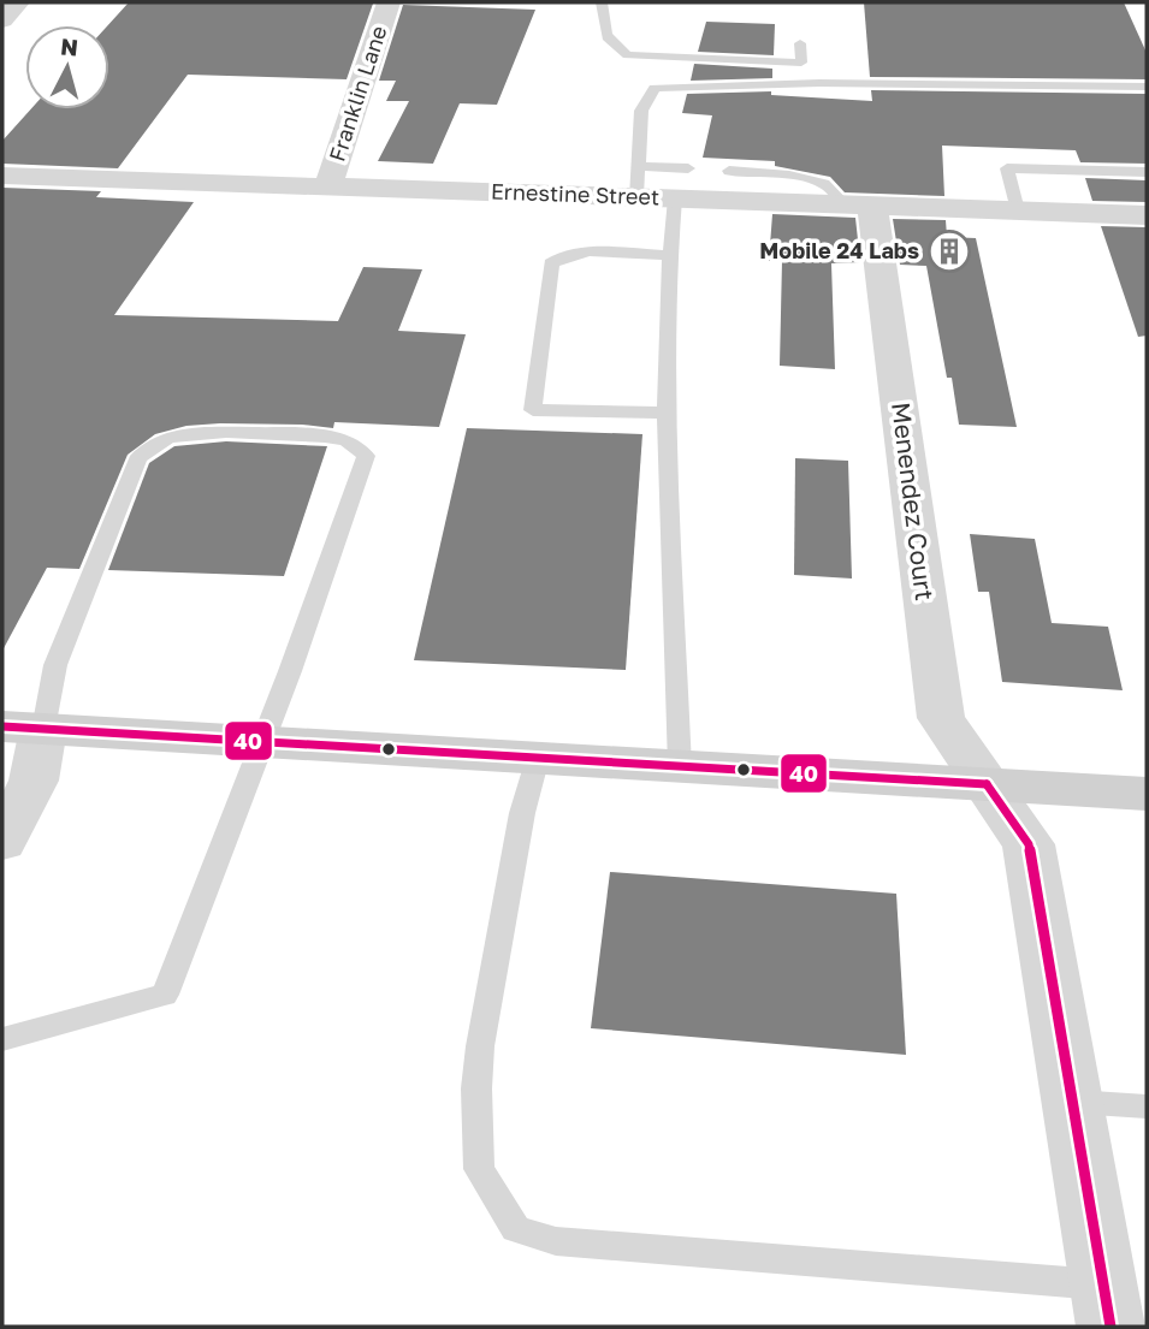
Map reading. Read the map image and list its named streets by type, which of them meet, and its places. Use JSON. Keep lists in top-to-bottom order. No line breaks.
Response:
{"streets":{"street":["Franklin Lane","Ernestine Street","Menendez Court"]},"crossings":[["Franklin Lane","Ernestine Street"],["Ernestine Street","Menendez Court"]],"places":{"building":["Mobile 24 Labs"]},"lines":["transit line 40"],"north":"top"}
